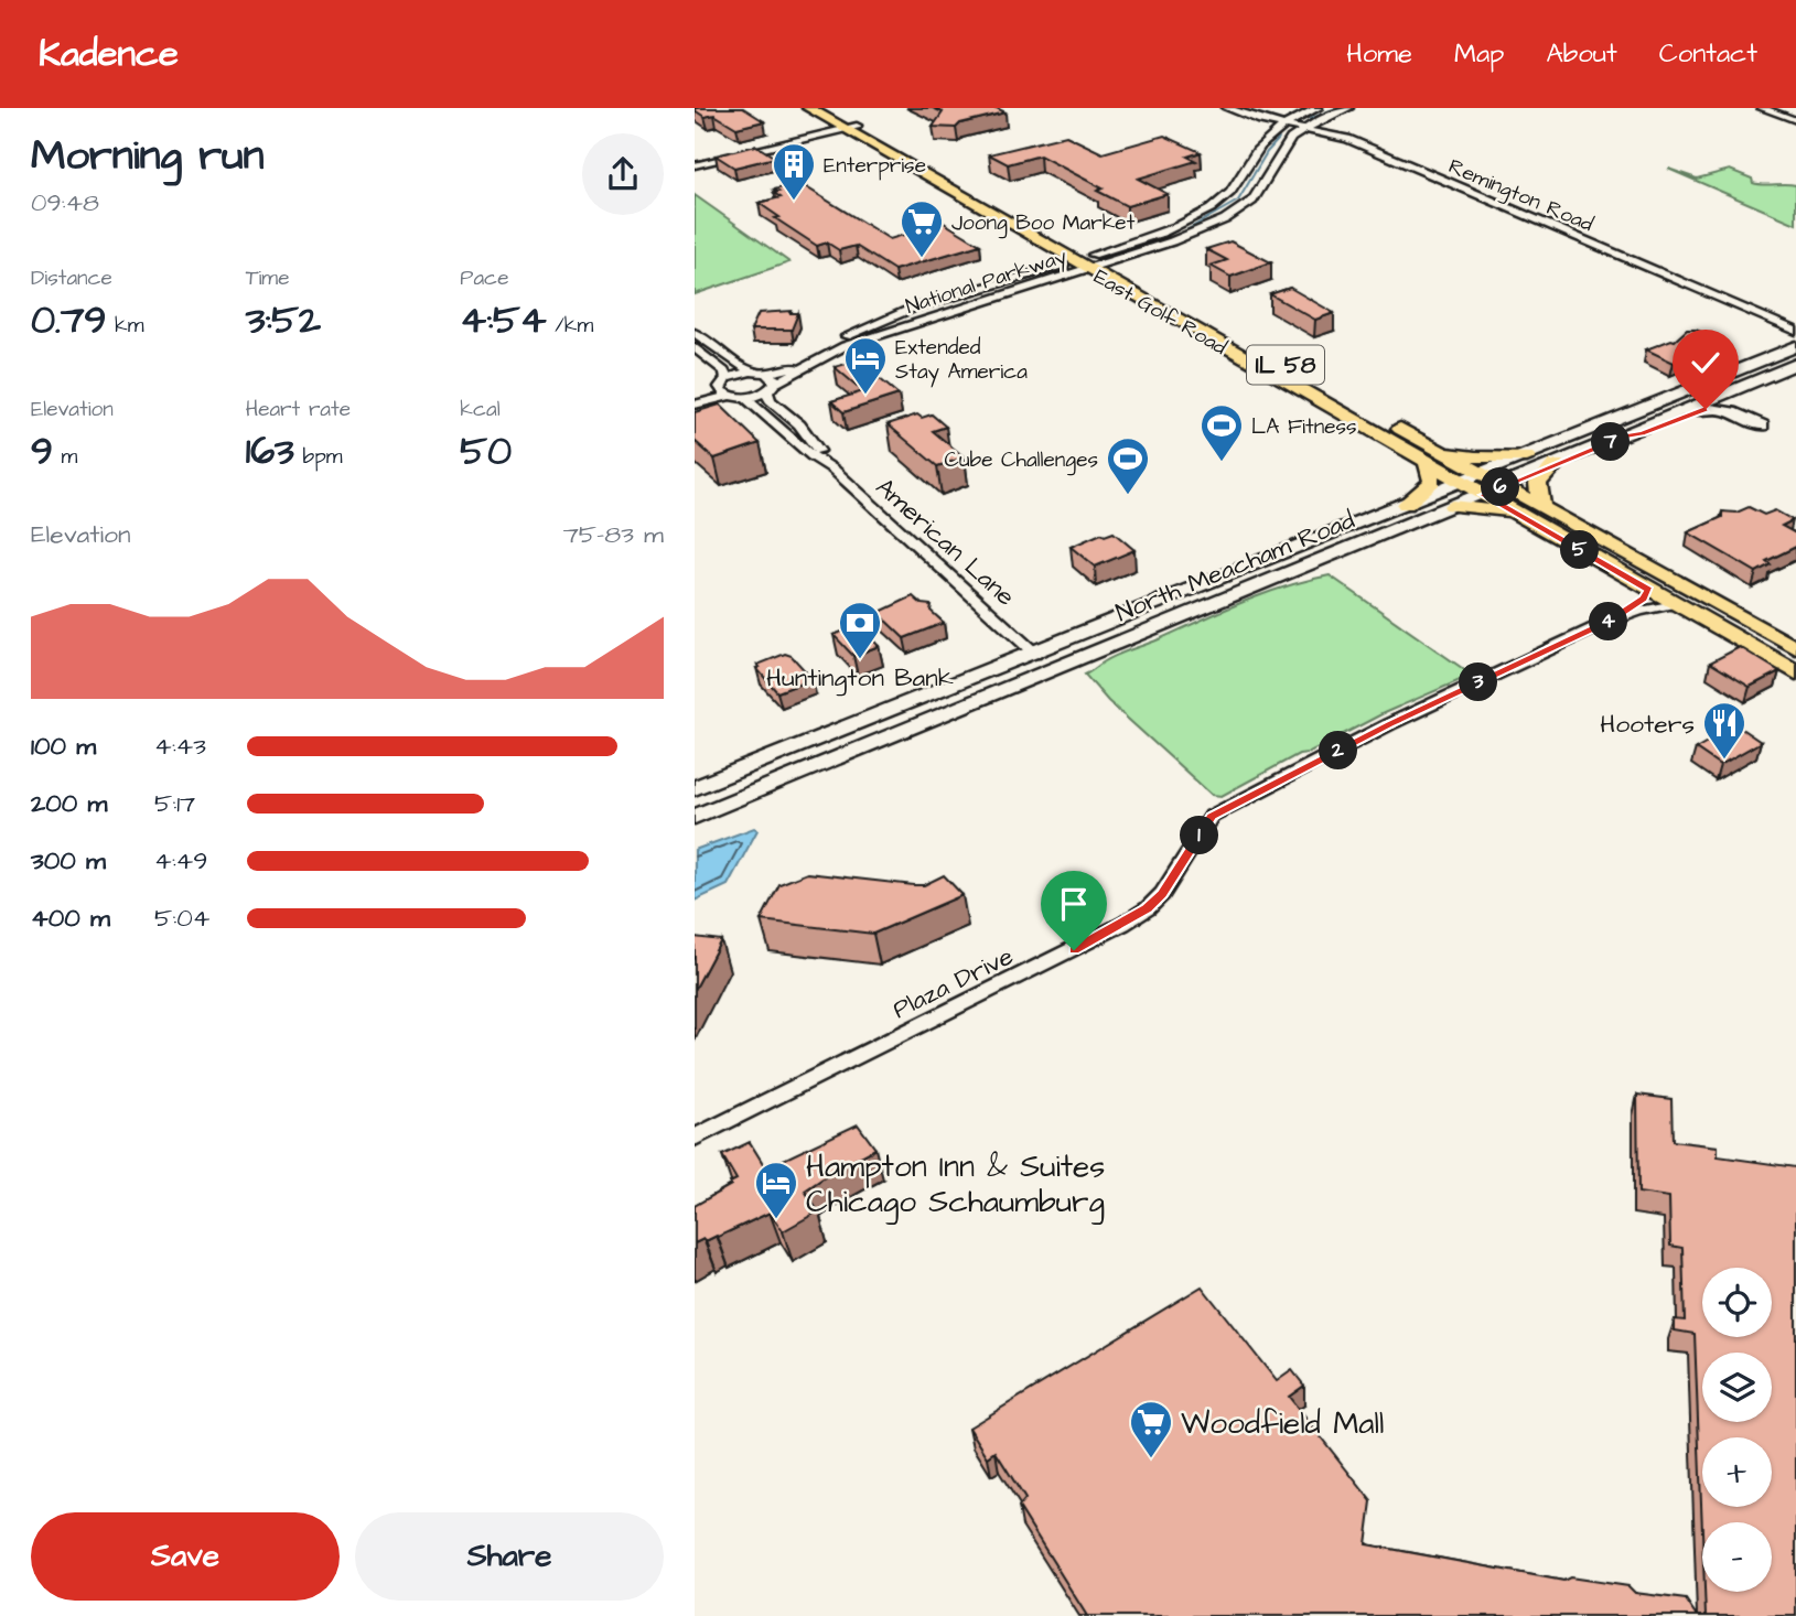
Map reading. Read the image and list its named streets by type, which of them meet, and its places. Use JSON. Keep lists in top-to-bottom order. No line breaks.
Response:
{"streets":{"main road":["East Golf Road","IL 58","North Meacham Road"],"street":["Remington Road","National Parkway","American Lane","Plaza Drive"]},"crossings":[["Remington Road","National Parkway"],["National Parkway","East Golf Road"],["National Parkway","American Lane"],["East Golf Road","North Meacham Road"],["East Golf Road","Plaza Drive"],["American Lane","North Meacham Road"]],"places":{"building":["Enterprise"],"supermarket":["Joong Boo Market","Woodfield Mall"],"hotel":["Extended Stay America","Hampton Inn & Suites Chicago Schaumburg"],"sports":["LA Fitness","Cube Challenges"],"bank":["Huntington Bank"],"restaurant":["Hooters"]},"page":{"header":"Kadence","nav":["Home","Map","About","Contact"],"heading":["Morning run","09:48"],"stats":[["Distance","0.79 km"],["Time","3:52"],["Pace","4:54 /km"],["Elevation","9 m"],["Heart rate","163 bpm"],["kcal","50"]],"pins":["7","6","5","4","3","2","1"],"chart":["Elevation","75–83 m"],"list":[{"name":"100 m","note":"4:43"},{"name":"200 m","note":"5:17"},{"name":"300 m","note":"4:49"},{"name":"400 m","note":"5:04"}],"map_buttons":["+","−"],"buttons":["Save","Share"]}}
